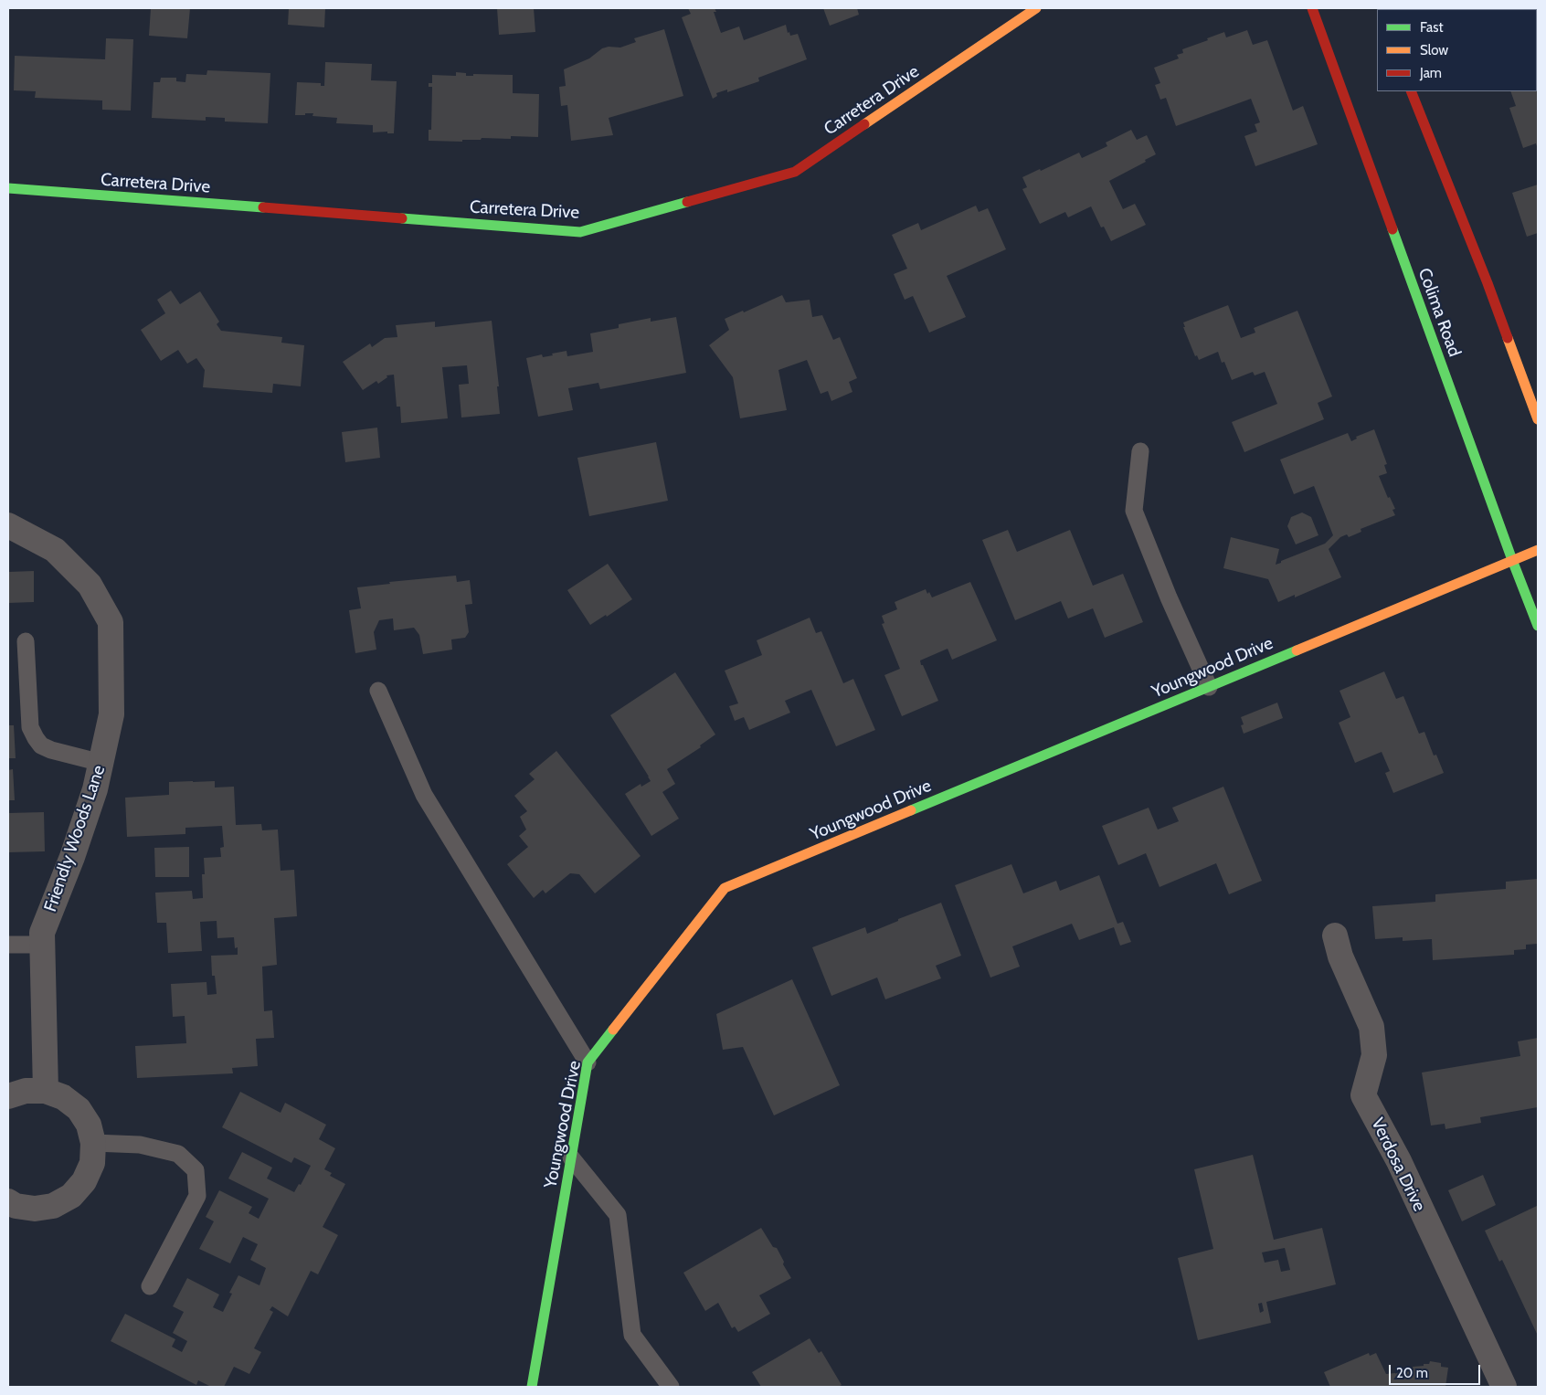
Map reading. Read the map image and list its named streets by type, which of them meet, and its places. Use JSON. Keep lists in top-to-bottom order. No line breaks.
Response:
{"streets":{"street":["Carretera Drive","Colima Road","Youngwood Drive","Friendly Woods Lane","Verdosa Drive"]},"crossings":[["Colima Road","Youngwood Drive"]],"legend":["Fast","Slow","Jam"],"scale_bar":"20 m"}
